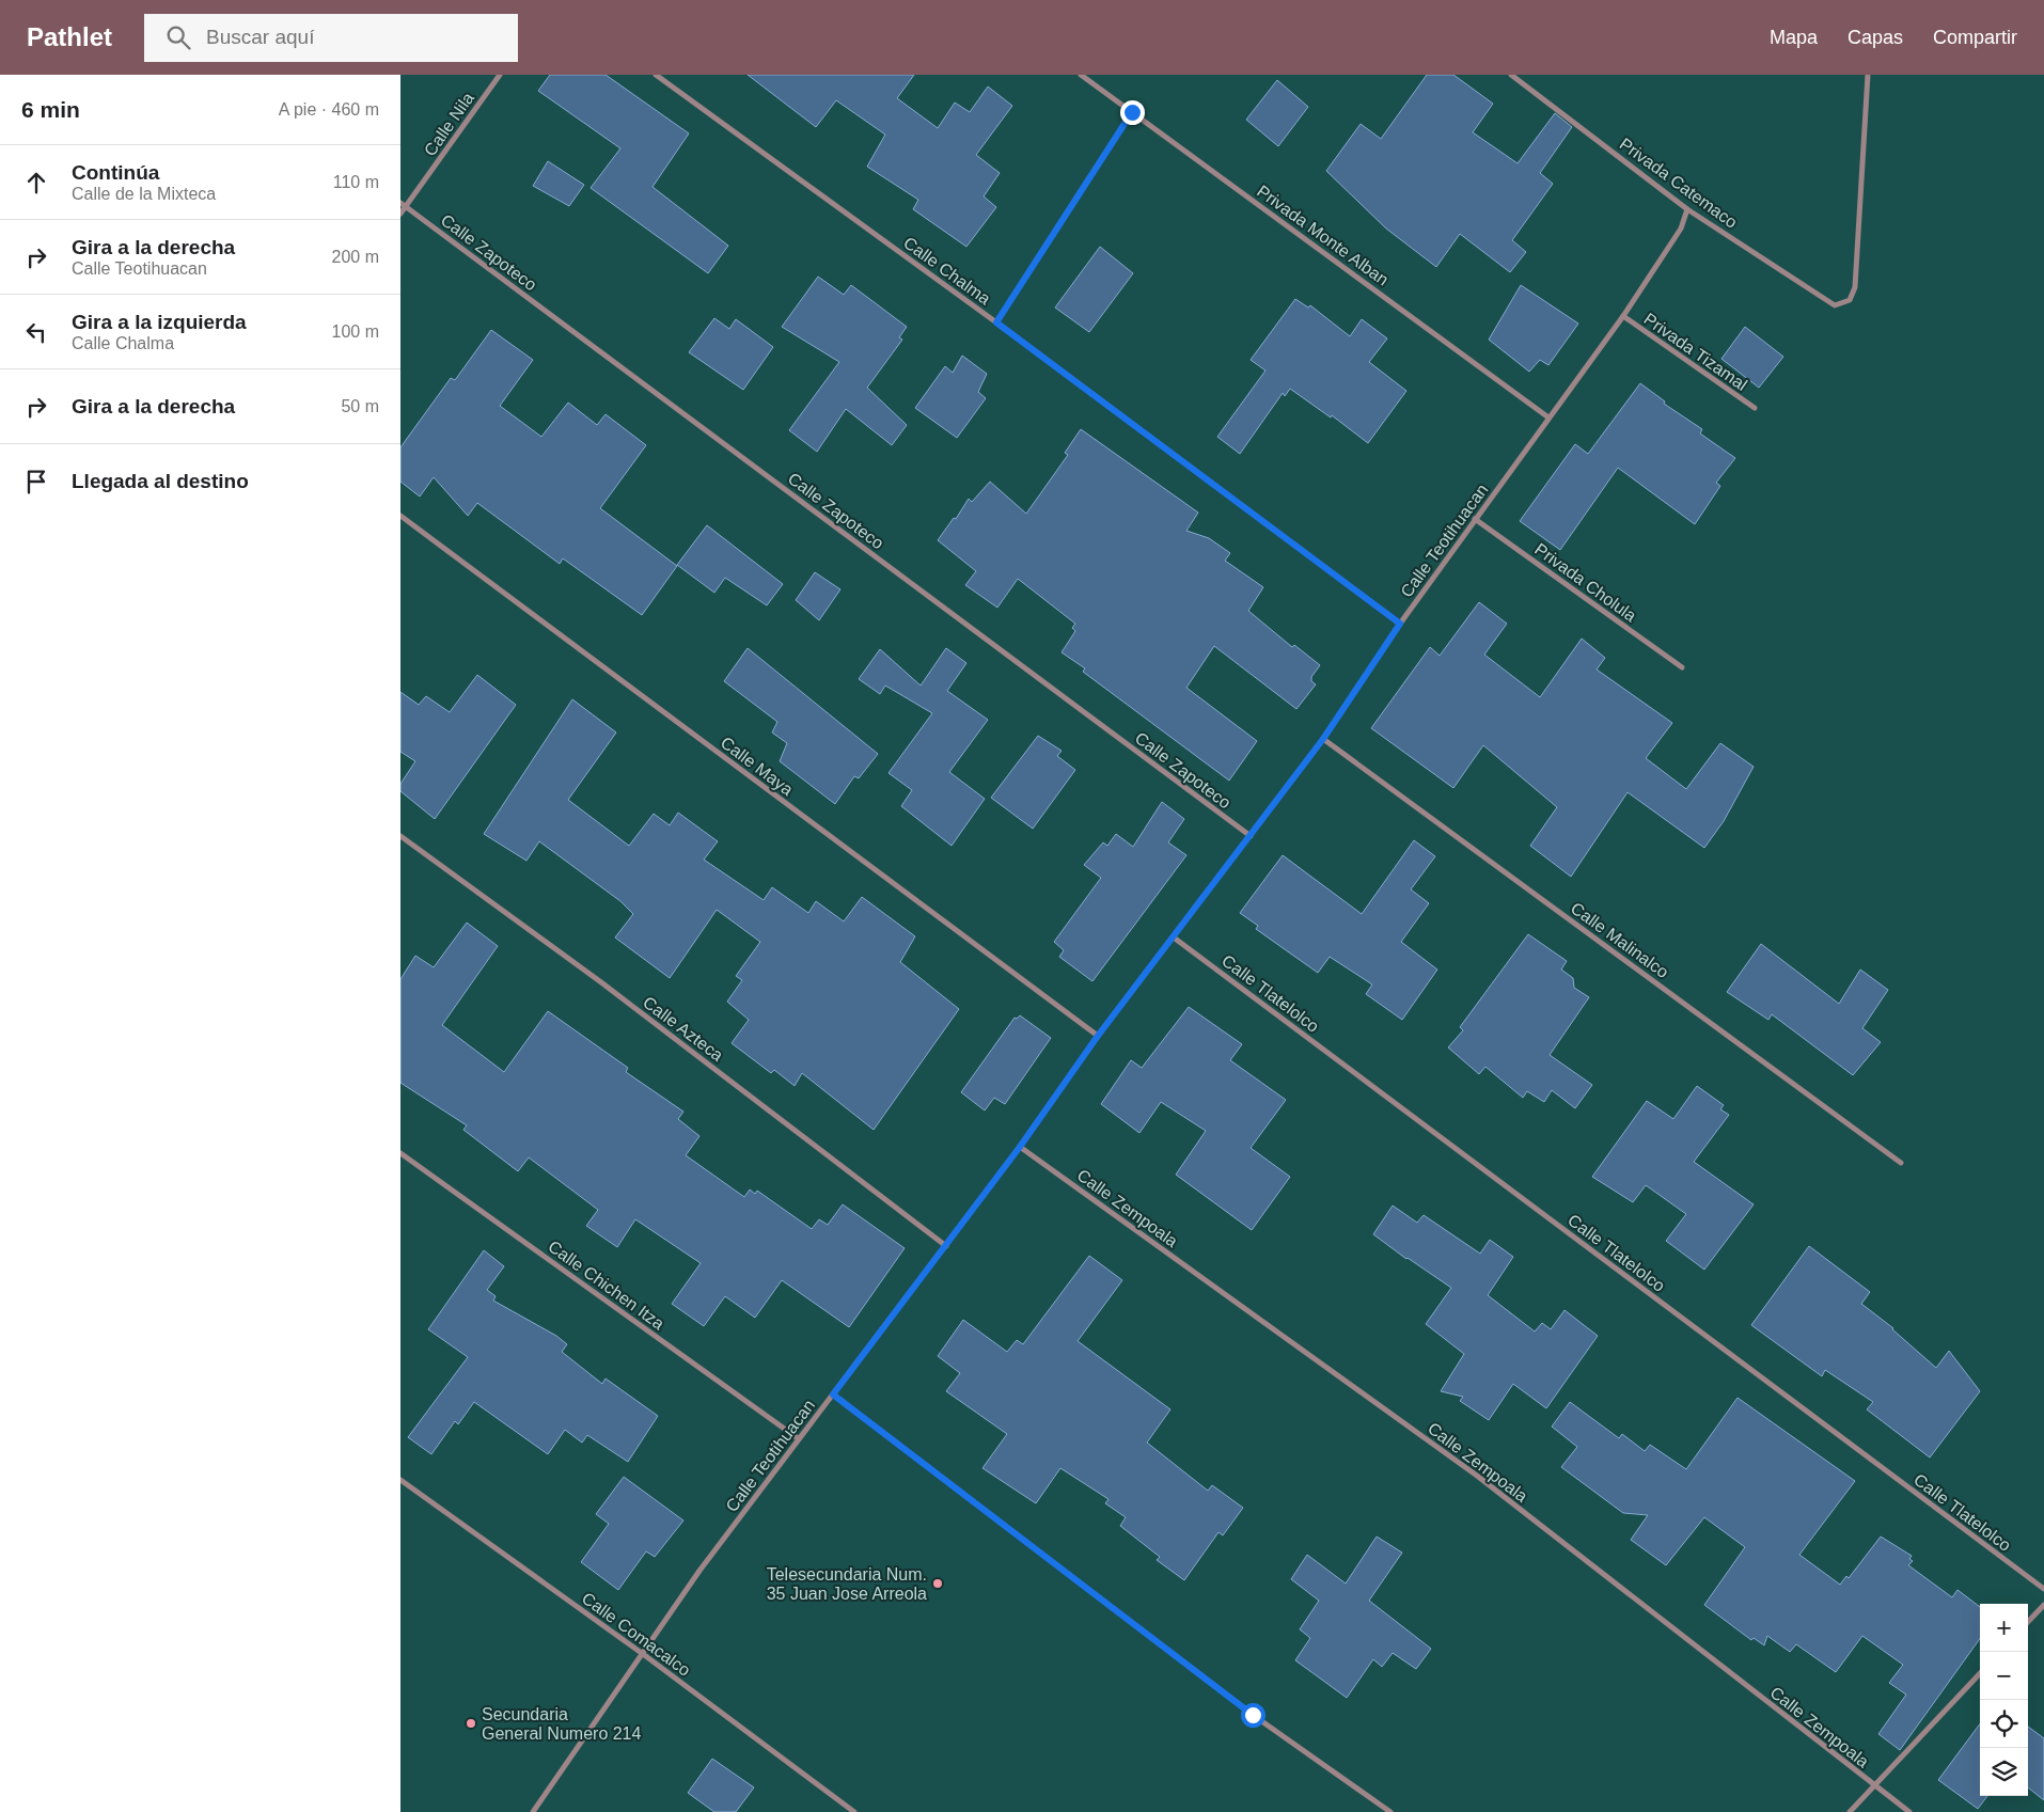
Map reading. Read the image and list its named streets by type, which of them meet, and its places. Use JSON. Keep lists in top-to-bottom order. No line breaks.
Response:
{"streets":{"street":["Calle Nila","Privada Catemaco","Privada Monte Alban","Calle Zapoteco","Calle Chalma","Privada Tizamal","Calle Teotihuacan","Privada Cholula","Calle Maya","Calle Malinalco","Calle Tlatelolco","Calle Azteca","Calle Zempoala","Calle Chichen Itza","Calle Comacalco"]},"crossings":[["Calle Nila","Calle Zapoteco"],["Privada Catemaco","Calle Teotihuacan"],["Privada Monte Alban","Calle Teotihuacan"],["Calle Zapoteco","Calle Teotihuacan"],["Calle Chalma","Calle Teotihuacan"],["Privada Tizamal","Calle Teotihuacan"],["Calle Teotihuacan","Privada Cholula"],["Calle Teotihuacan","Calle Maya"],["Calle Teotihuacan","Calle Malinalco"],["Calle Teotihuacan","Calle Tlatelolco"],["Calle Teotihuacan","Calle Azteca"],["Calle Teotihuacan","Calle Zempoala"],["Calle Teotihuacan","Calle Chichen Itza"],["Calle Teotihuacan","Calle Comacalco"]],"places":["Telesecundaria Num. 35 Juan Jose Arreola","Secundaria General Numero 214"],"page":{"header":"Pathlet","search":"Buscar aquí","nav":["Mapa","Capas","Compartir"],"heading":["6 min","A pie · 460 m"],"list":[["Continúa","Calle de la Mixteca","110 m"],["Gira a la derecha","Calle Teotihuacan","200 m"],["Gira a la izquierda","Calle Chalma","100 m"],["Gira a la derecha","50 m"],"Llegada al destino"],"map_buttons":["+","−"]}}
